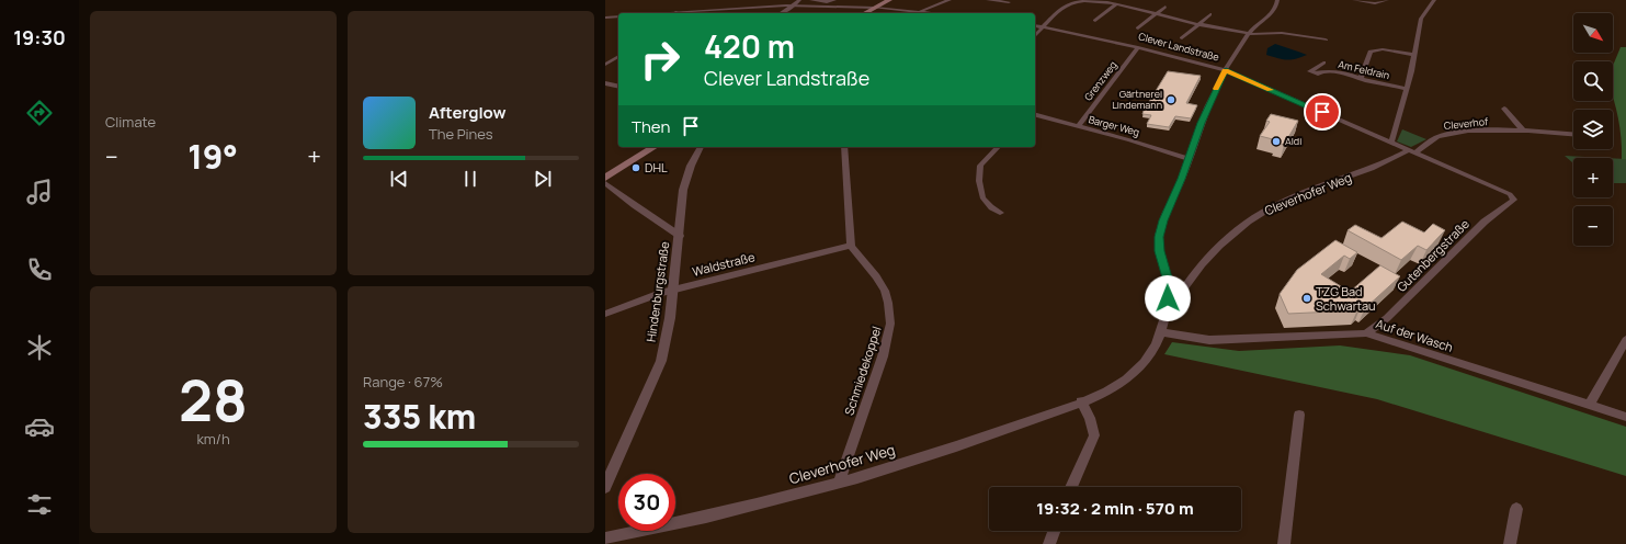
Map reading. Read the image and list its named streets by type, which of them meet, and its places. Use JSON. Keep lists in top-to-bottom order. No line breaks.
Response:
{"streets":{"street":["Clever Landstraße","Am Feldrain","Grenzweg","Cleverhof","Barger Weg","Cleverhofer Weg","Gutenbergstraße","Waldstraße","Hindenburgstraße","Auf der Wasch","Schmiedekoppel"]},"crossings":[["Clever Landstraße","Grenzweg"],["Clever Landstraße","Cleverhof"],["Clever Landstraße","Cleverhofer Weg"],["Clever Landstraße","Gutenbergstraße"],["Grenzweg","Barger Weg"],["Cleverhof","Cleverhofer Weg"],["Cleverhof","Gutenbergstraße"],["Barger Weg","Cleverhofer Weg"],["Cleverhofer Weg","Gutenbergstraße"],["Cleverhofer Weg","Auf der Wasch"],["Cleverhofer Weg","Schmiedekoppel"],["Gutenbergstraße","Auf der Wasch"],["Waldstraße","Hindenburgstraße"],["Waldstraße","Schmiedekoppel"]],"places":["Gärtnerei Lindemann","Aldi","DHL","TZG Bad Schwartau"],"north":"bottom right","page":{"tabs":"19:30","tile":["Climate",["28","km/h"],["Range · 67%","335 km"]],"map_buttons":["+","−"],"turn":["420 m","Clever Landstraße"],"song":["Afterglow","The Pines"],"then":"Then","heat":["−","19°","+"],"limit":"30","trip":"19:32 · 2 min · 570 m"}}
